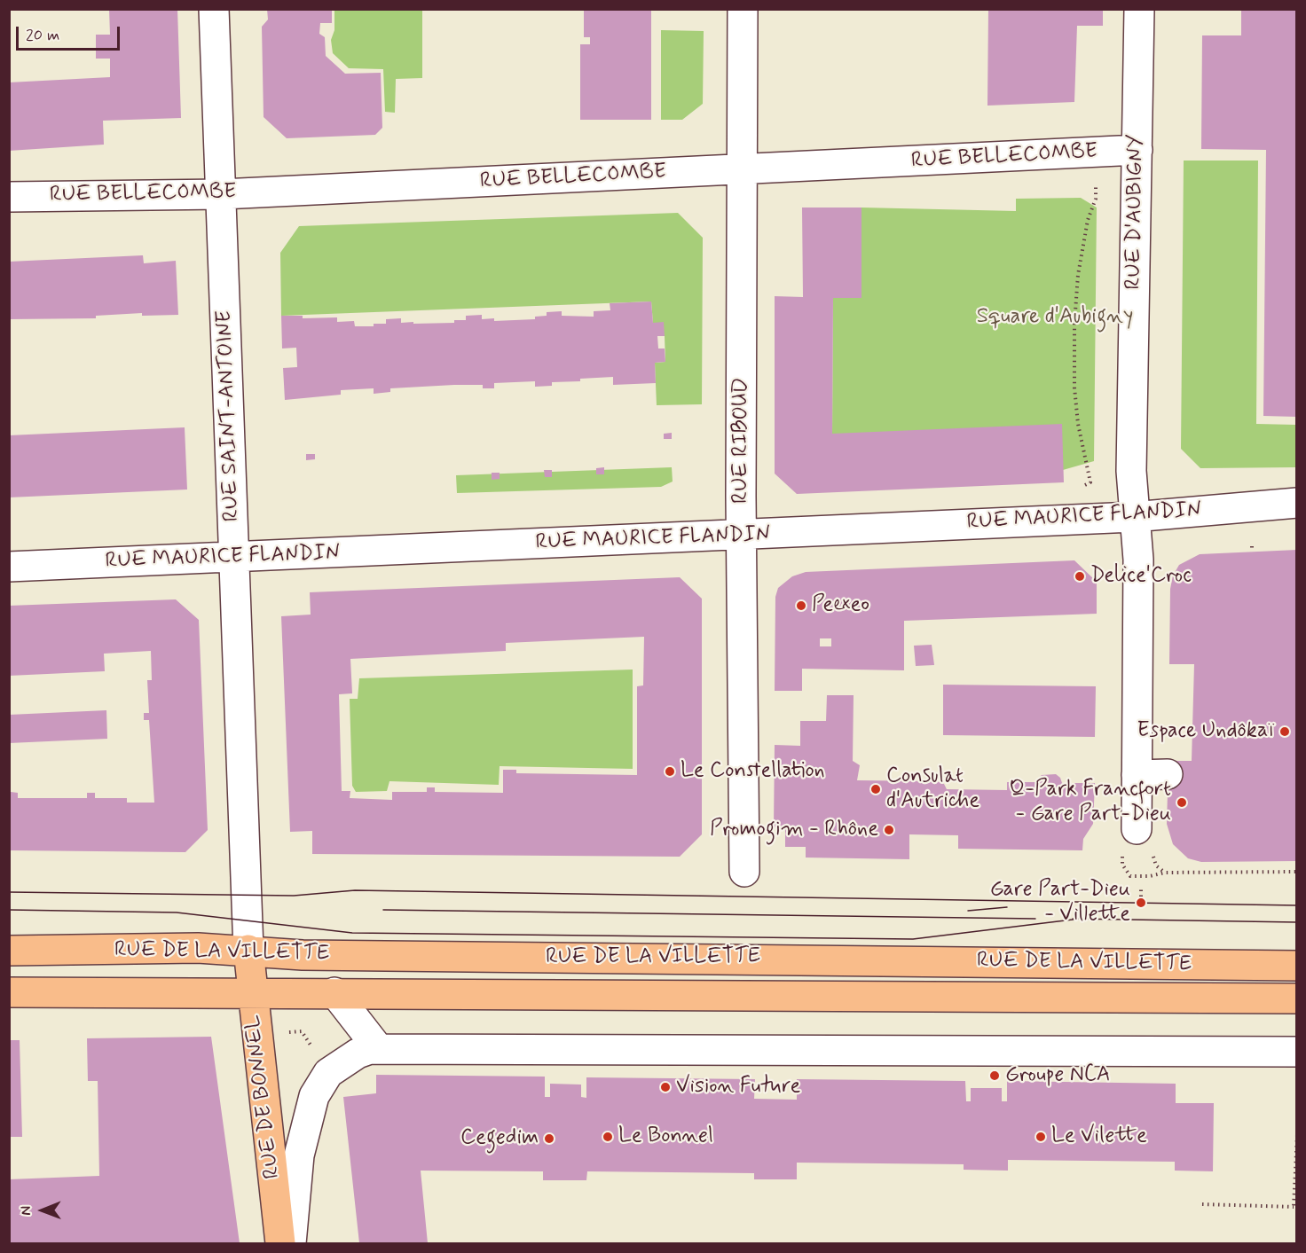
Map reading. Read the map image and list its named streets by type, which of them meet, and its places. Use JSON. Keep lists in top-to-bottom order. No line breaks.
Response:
{"streets":{"main road":["RUE DE LA VILLETTE","RUE DE BONNEL"],"street":["RUE BELLECOMBE","RUE D'AUBIGNY","RUE SAINT-ANTOINE","RUE RIBOUD","RUE MAURICE FLANDIN"]},"crossings":[["RUE BELLECOMBE","RUE D'AUBIGNY"],["RUE BELLECOMBE","RUE SAINT-ANTOINE"],["RUE BELLECOMBE","RUE RIBOUD"],["RUE D'AUBIGNY","RUE MAURICE FLANDIN"],["RUE SAINT-ANTOINE","RUE MAURICE FLANDIN"],["RUE SAINT-ANTOINE","RUE DE LA VILLETTE"],["RUE SAINT-ANTOINE","RUE DE BONNEL"],["RUE RIBOUD","RUE MAURICE FLANDIN"],["RUE DE LA VILLETTE","RUE DE BONNEL"]],"parks":["Square d'Aubigny"],"places":["Delice'Croc","Peexeo","Espace Undôkaï","Le Constellation","Consulat d'Autriche","Q-Park Francfort - Gare Part-Dieu","Promogim - Rhône","Gare Part-Dieu - Villette","Groupe NCA","Vision Future","Le Bonnel","Le Vilette","Cegedim"],"scale_bar":"20 m","north":"left"}
